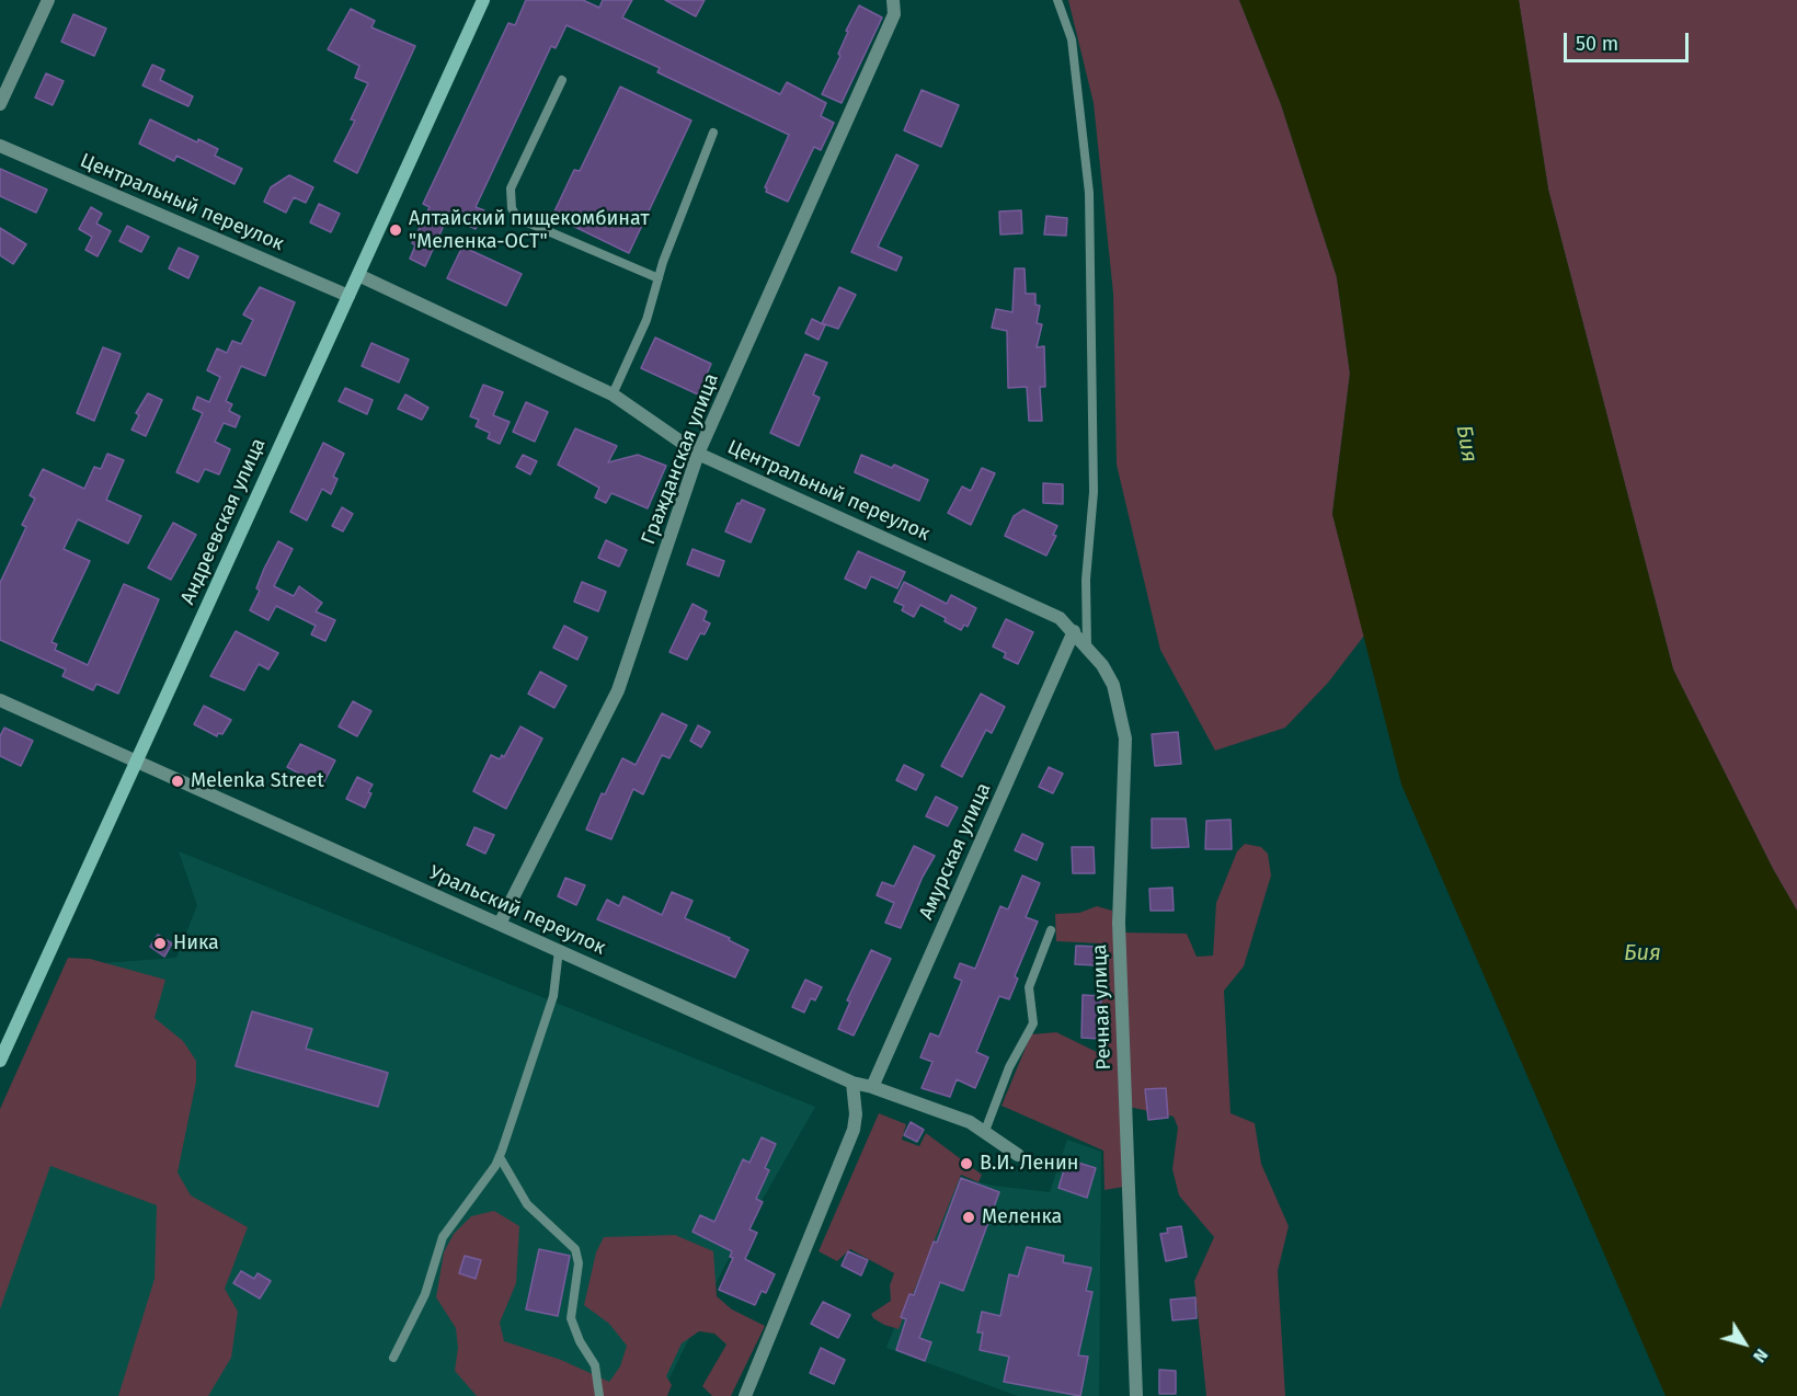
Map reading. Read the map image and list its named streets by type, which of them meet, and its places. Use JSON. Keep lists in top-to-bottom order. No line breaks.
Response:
{"streets":{"street":["Центральный переулок","Гражданская улица","Андреевская улица","Амурская улица","Уральский переулок","Речная улица"]},"crossings":[["Центральный переулок","Гражданская улица"],["Центральный переулок","Андреевская улица"],["Центральный переулок","Амурская улица"],["Центральный переулок","Речная улица"],["Гражданская улица","Уральский переулок"],["Андреевская улица","Уральский переулок"],["Амурская улица","Уральский переулок"],["Амурская улица","Речная улица"]],"water":["Бия"],"places":["Алтайский пищекомбинат \"Меленка-ОСТ\"","Melenka Street","Ника","В.И. Ленин","Меленка"],"scale_bar":"50 m","north":"bottom right"}
